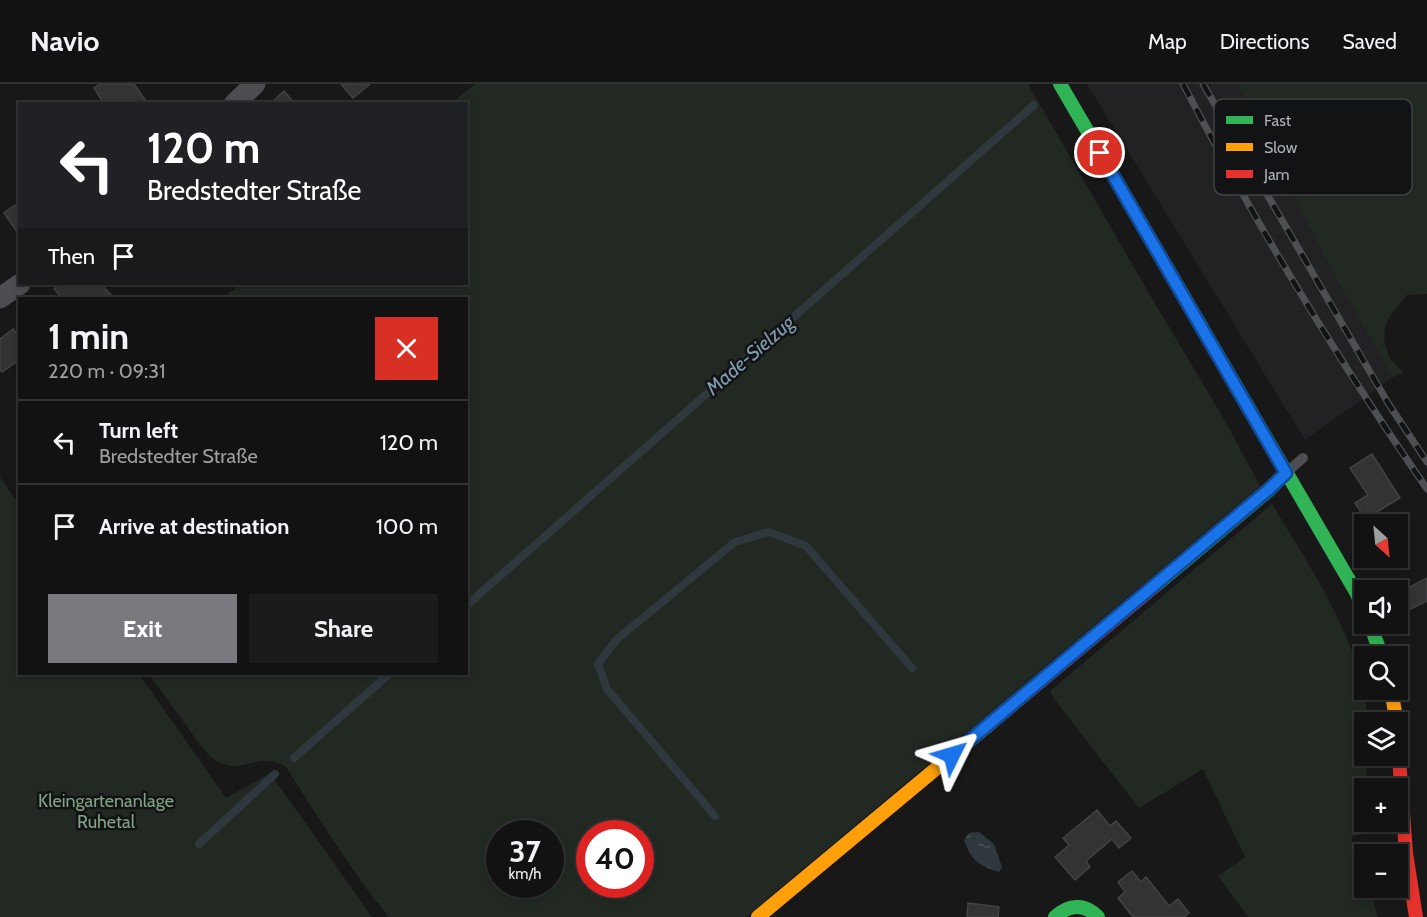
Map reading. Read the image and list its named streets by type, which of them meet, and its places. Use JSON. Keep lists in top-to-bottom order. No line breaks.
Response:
{"water":["Made-Sielzug"],"parks":["Kleingartenanlage Ruhetal"],"legend":["Fast","Slow","Jam"],"north":"bottom right","page":{"header":"Navio","nav":["Map","Directions","Saved"],"turn":["120 m","Bredstedter Straße"],"then":"Then","heading":["1 min","220 m · 09:31"],"list":[{"name":"Turn left","note":"Bredstedter Straße","value":"120 m"},{"name":"Arrive at destination","value":"100 m"}],"map_buttons":["+","−"],"buttons":["Exit","Share"],"speed":"37 km/h","limit":"40"}}
